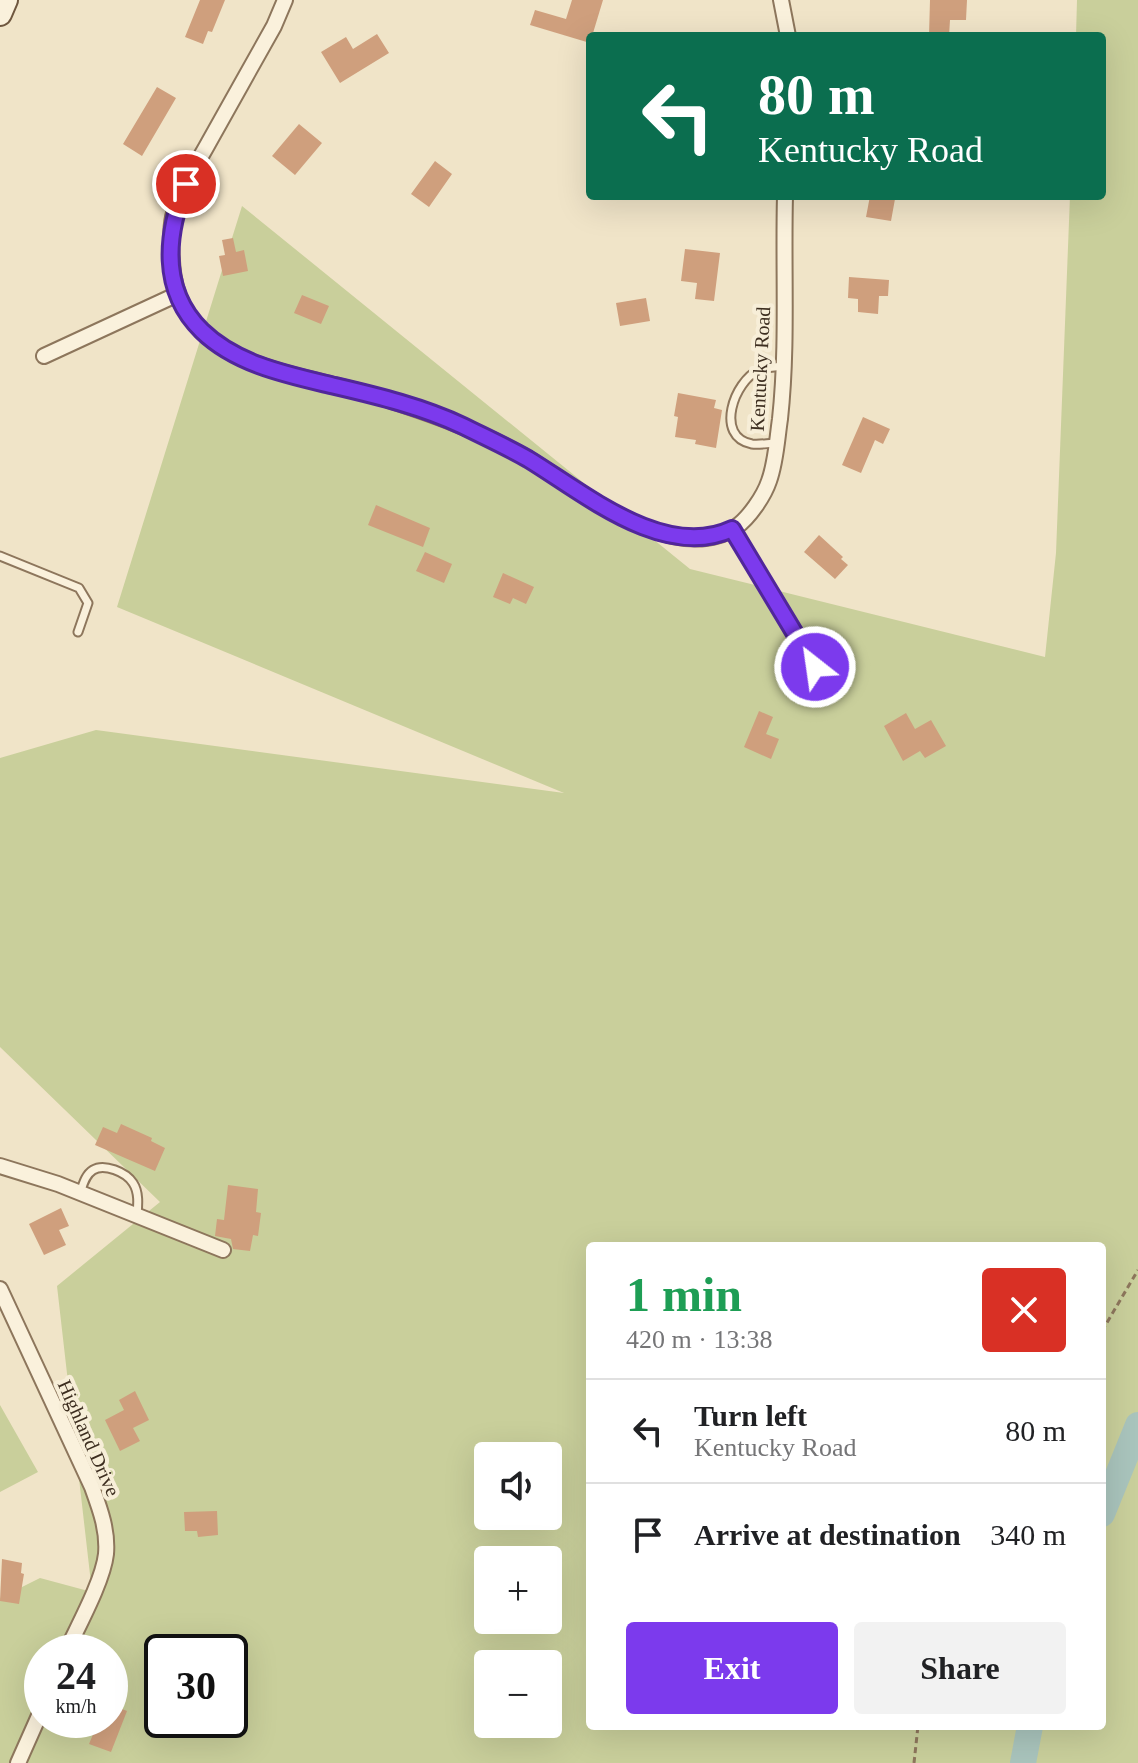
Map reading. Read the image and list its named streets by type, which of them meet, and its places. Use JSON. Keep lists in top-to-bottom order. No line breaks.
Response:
{"streets":{"street":["Kentucky Road","Highland Drive"]},"page":{"turn":["80 m","Kentucky Road"],"heading":["1 min","420 m · 13:38"],"list":[{"name":"Turn left","note":"Kentucky Road","value":"80 m"},{"name":"Arrive at destination","value":"340 m"}],"map_buttons":["+","−"],"buttons":["Exit","Share"],"speed":"24 km/h","limit":"30"}}
